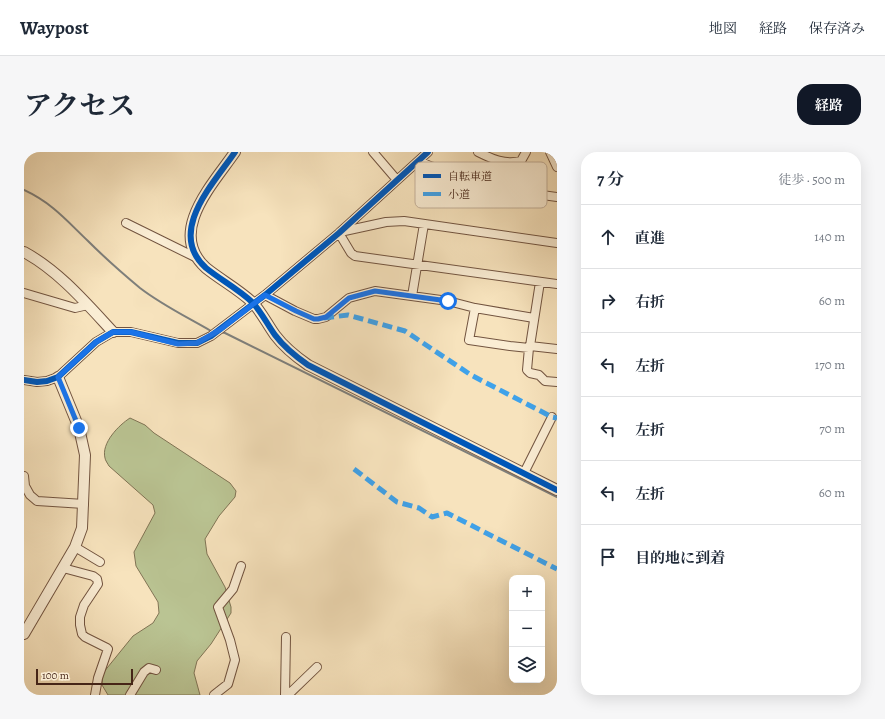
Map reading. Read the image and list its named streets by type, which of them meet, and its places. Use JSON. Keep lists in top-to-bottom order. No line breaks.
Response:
{"legend":["自転車道","小道"],"scale_bar":"100 m","page":{"header":"Waypost","nav":["地図","経路","保存済み"],"title":"アクセス","buttons":"経路","heading":["7 分","徒歩 · 500 m"],"list":[["直進","140 m"],["右折","60 m"],["左折","170 m"],["左折","70 m"],["左折","60 m"],"目的地に到着"],"map_buttons":["+","−"],"scale":"100 m"}}
